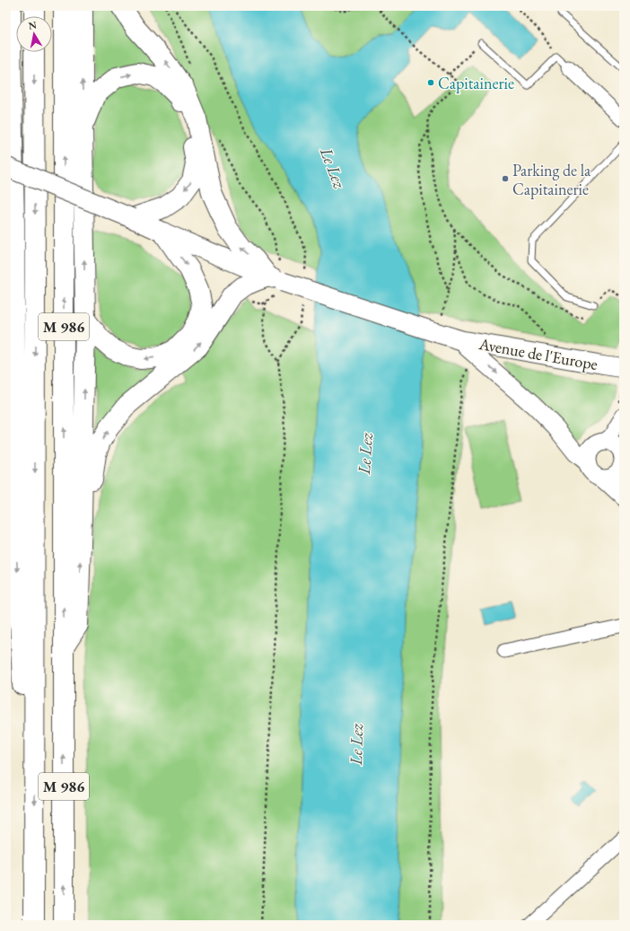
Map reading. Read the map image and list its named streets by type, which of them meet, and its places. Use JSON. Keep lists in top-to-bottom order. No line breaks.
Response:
{"streets":{"main road":["M 986","Avenue de l'Europe"]},"crossings":[["M 986","Avenue de l'Europe"]],"water":["Le Lez"],"places":["Capitainerie","Parking de la Capitainerie"],"north":"top"}
